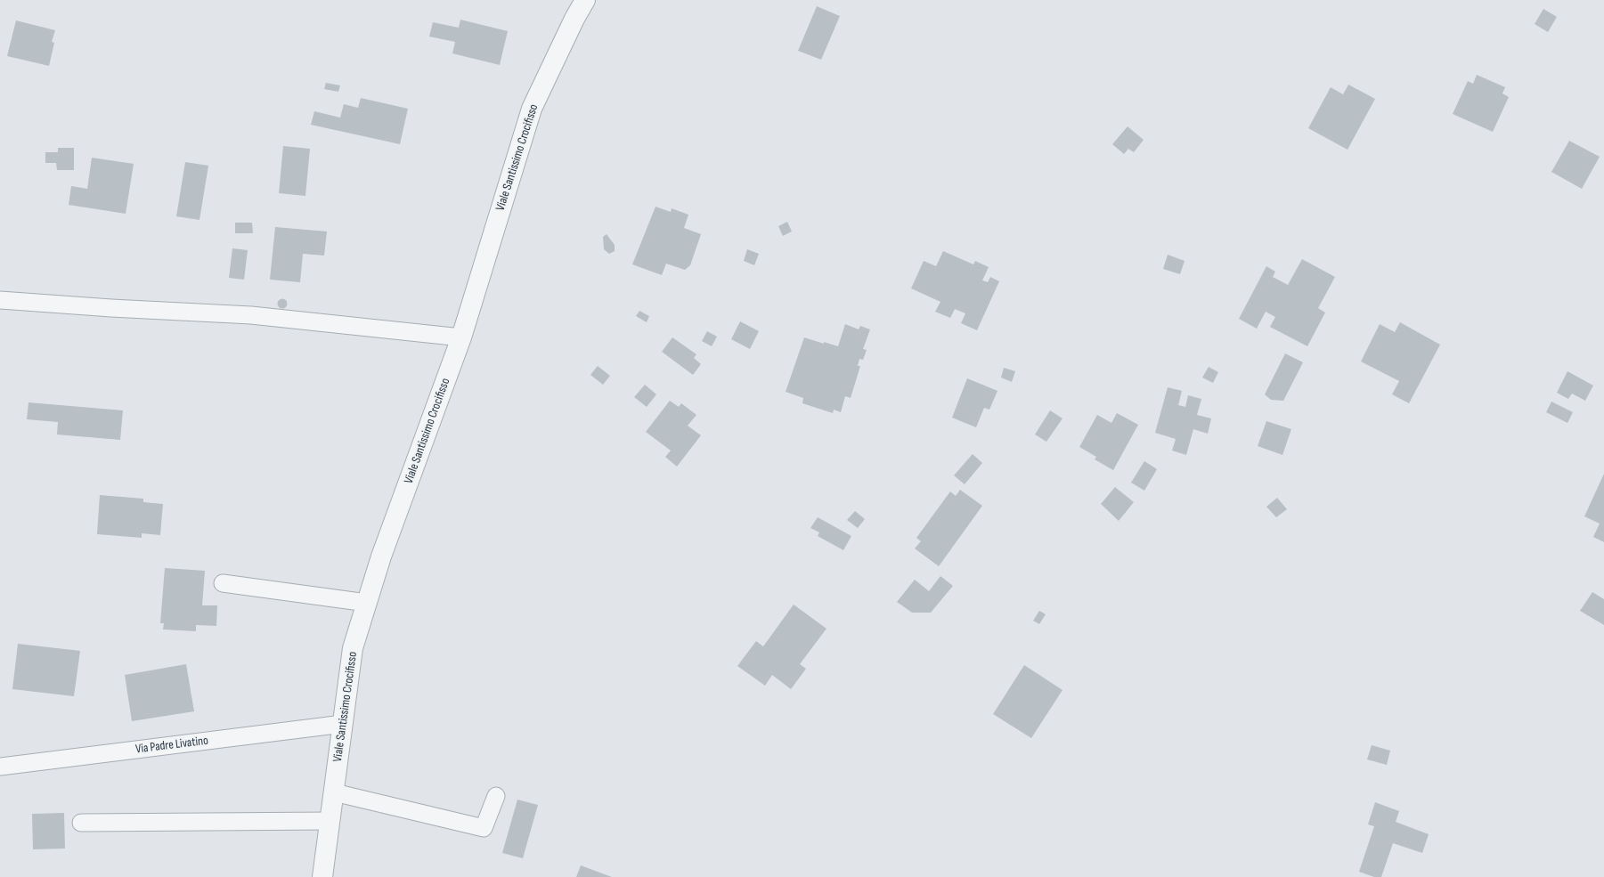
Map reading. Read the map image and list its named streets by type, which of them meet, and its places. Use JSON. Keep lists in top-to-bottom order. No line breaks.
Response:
{"streets":{"street":["Viale Santissimo Crocifisso"],"lane":["Via Padre Livatino"]},"crossings":[["Viale Santissimo Crocifisso","Via Padre Livatino"]]}
